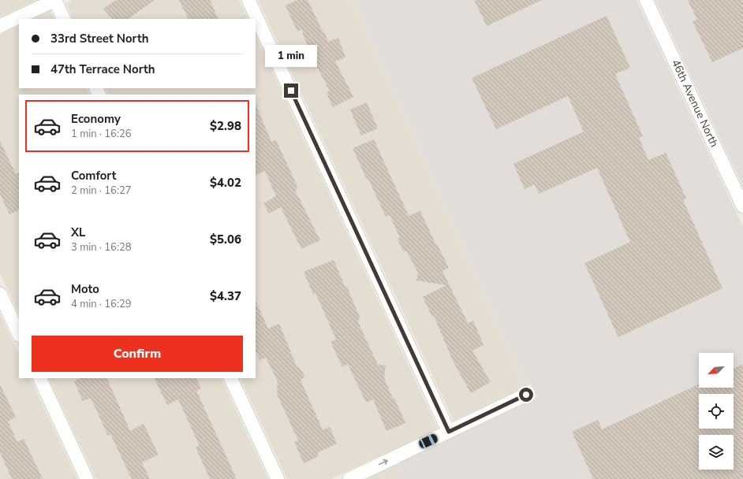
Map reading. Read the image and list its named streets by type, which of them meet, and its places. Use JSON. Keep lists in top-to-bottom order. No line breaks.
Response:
{"streets":{"street":["46th Avenue North"]},"north":"bottom left","page":{"banner":["33rd Street North","47th Terrace North"],"bubble":"1 min","list":[{"name":"Economy","note":"1 min · 16:26","value":"$2.98"},{"name":"Comfort","note":"2 min · 16:27","value":"$4.02"},{"name":"XL","note":"3 min · 16:28","value":"$5.06"},{"name":"Moto","note":"4 min · 16:29","value":"$4.37"}],"buttons":"Confirm"}}
